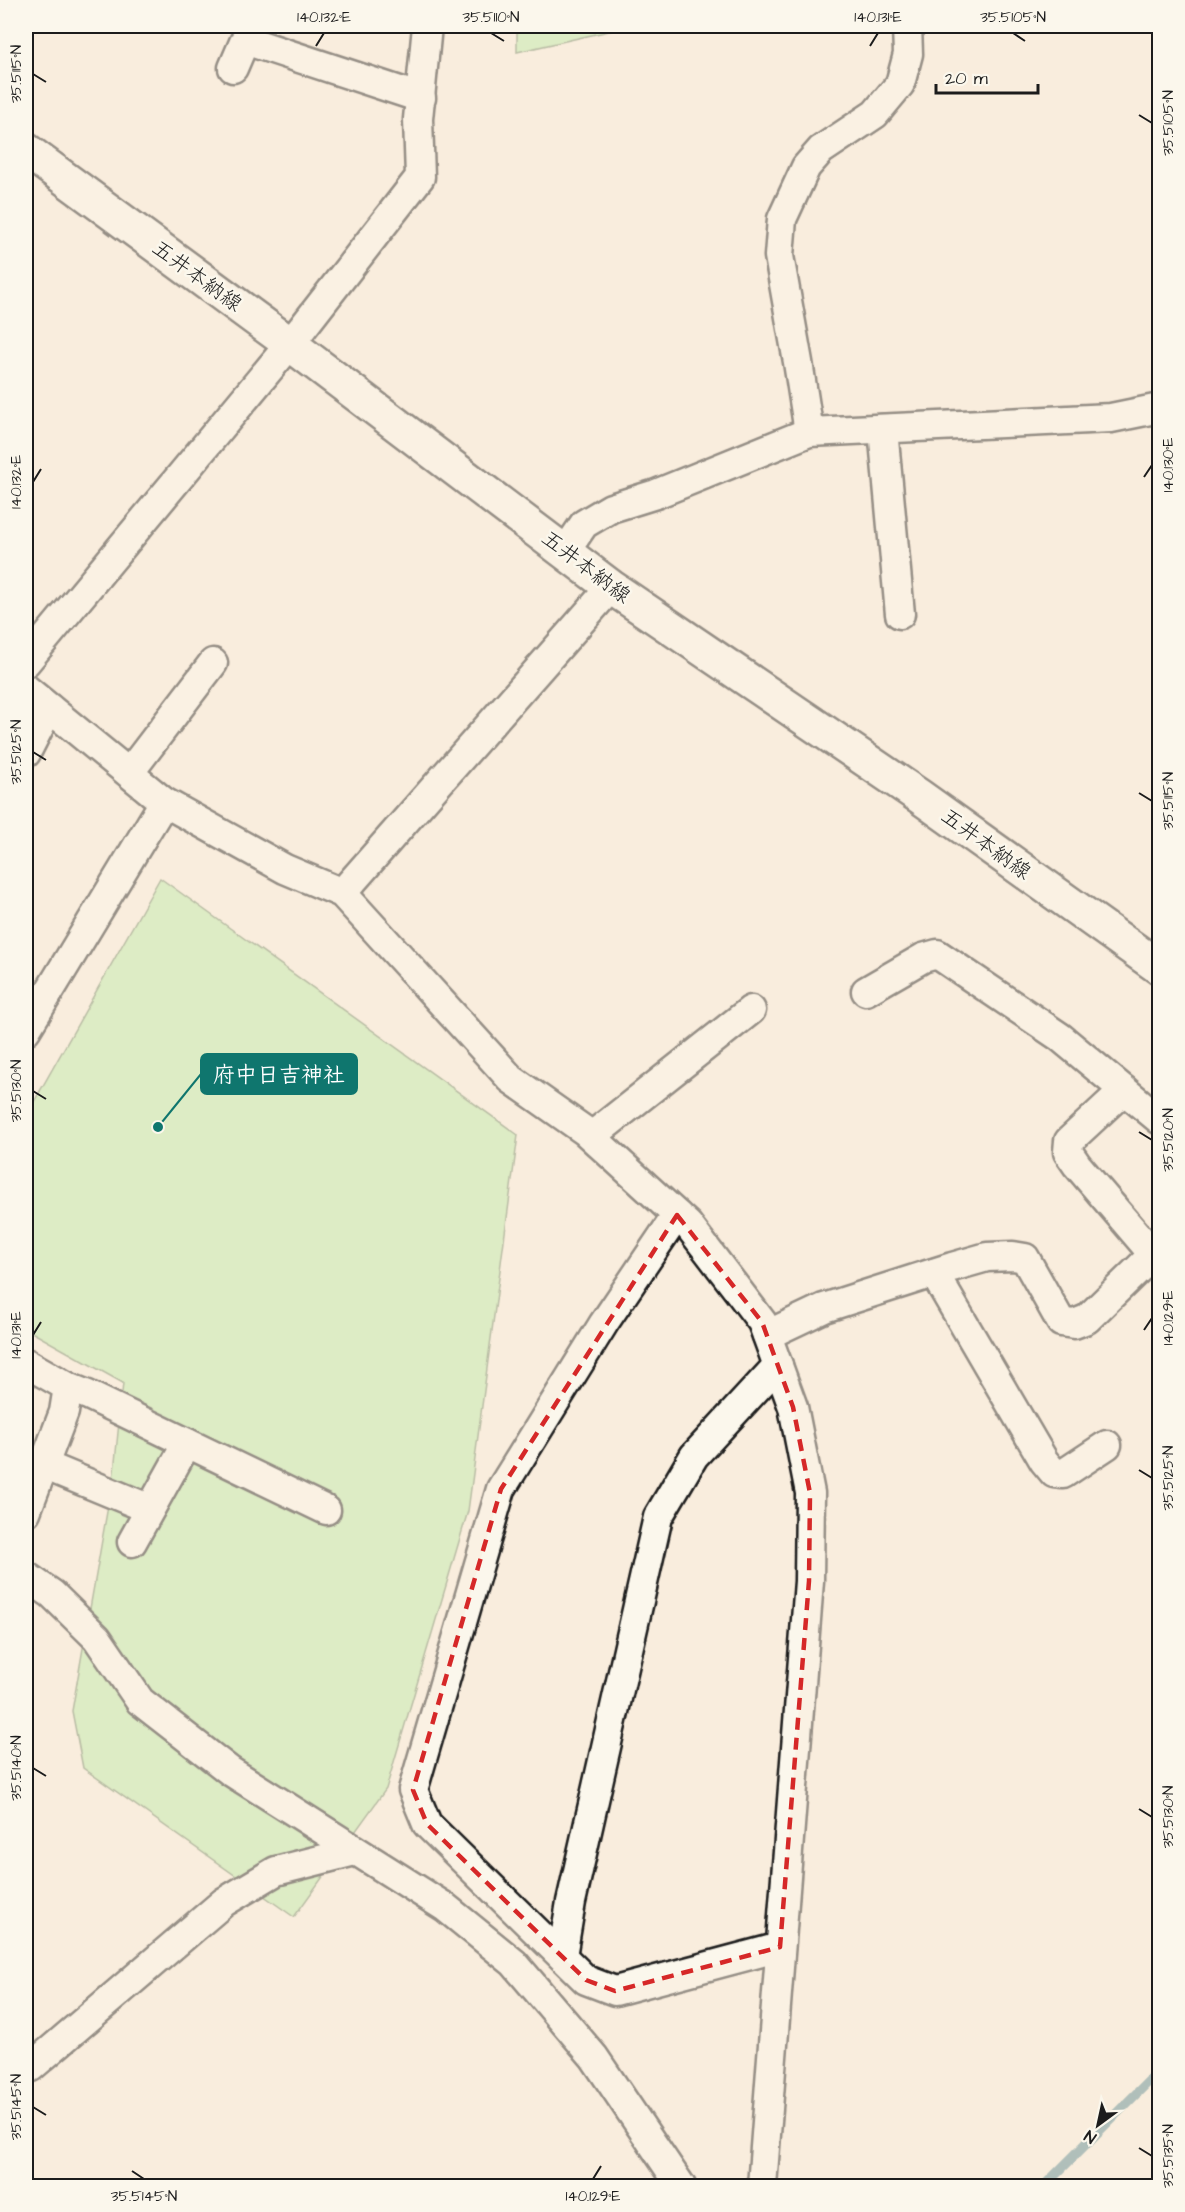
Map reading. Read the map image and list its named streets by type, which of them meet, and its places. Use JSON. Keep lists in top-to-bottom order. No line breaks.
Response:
{"streets":{"main road":["五井本納線"]},"places":["府中日吉神社"],"scale_bar":"20 m","north":"bottom left","coordinates":["140.132°E","35.5110°N","140.131°E","35.5105°N","35.5115°N","140.130°E","35.5125°N","35.5130°N","35.5120°N","140.129°E","35.5140°N","35.5145°N","35.5135°N"]}
